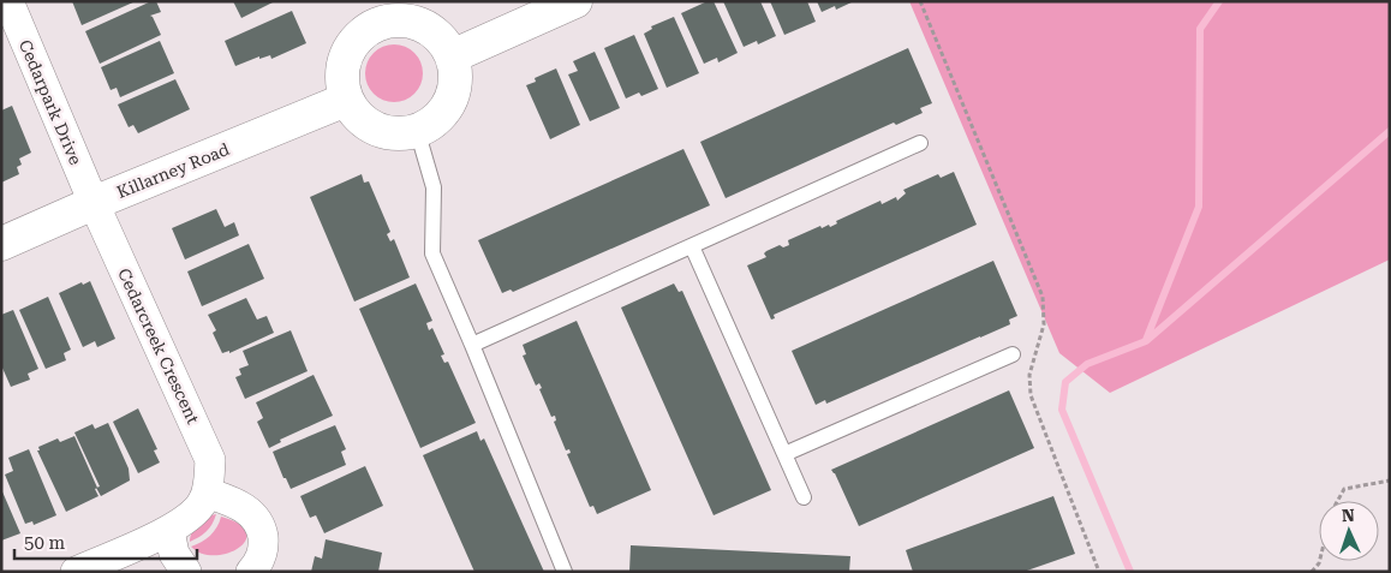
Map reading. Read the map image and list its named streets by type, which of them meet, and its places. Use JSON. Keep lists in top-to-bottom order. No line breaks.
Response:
{"streets":{"street":["Cedarpark Drive","Killarney Road","Cedarcreek Crescent"]},"crossings":[["Cedarpark Drive","Killarney Road"],["Cedarpark Drive","Cedarcreek Crescent"],["Killarney Road","Cedarcreek Crescent"]],"scale_bar":"50 m","north":"top"}
